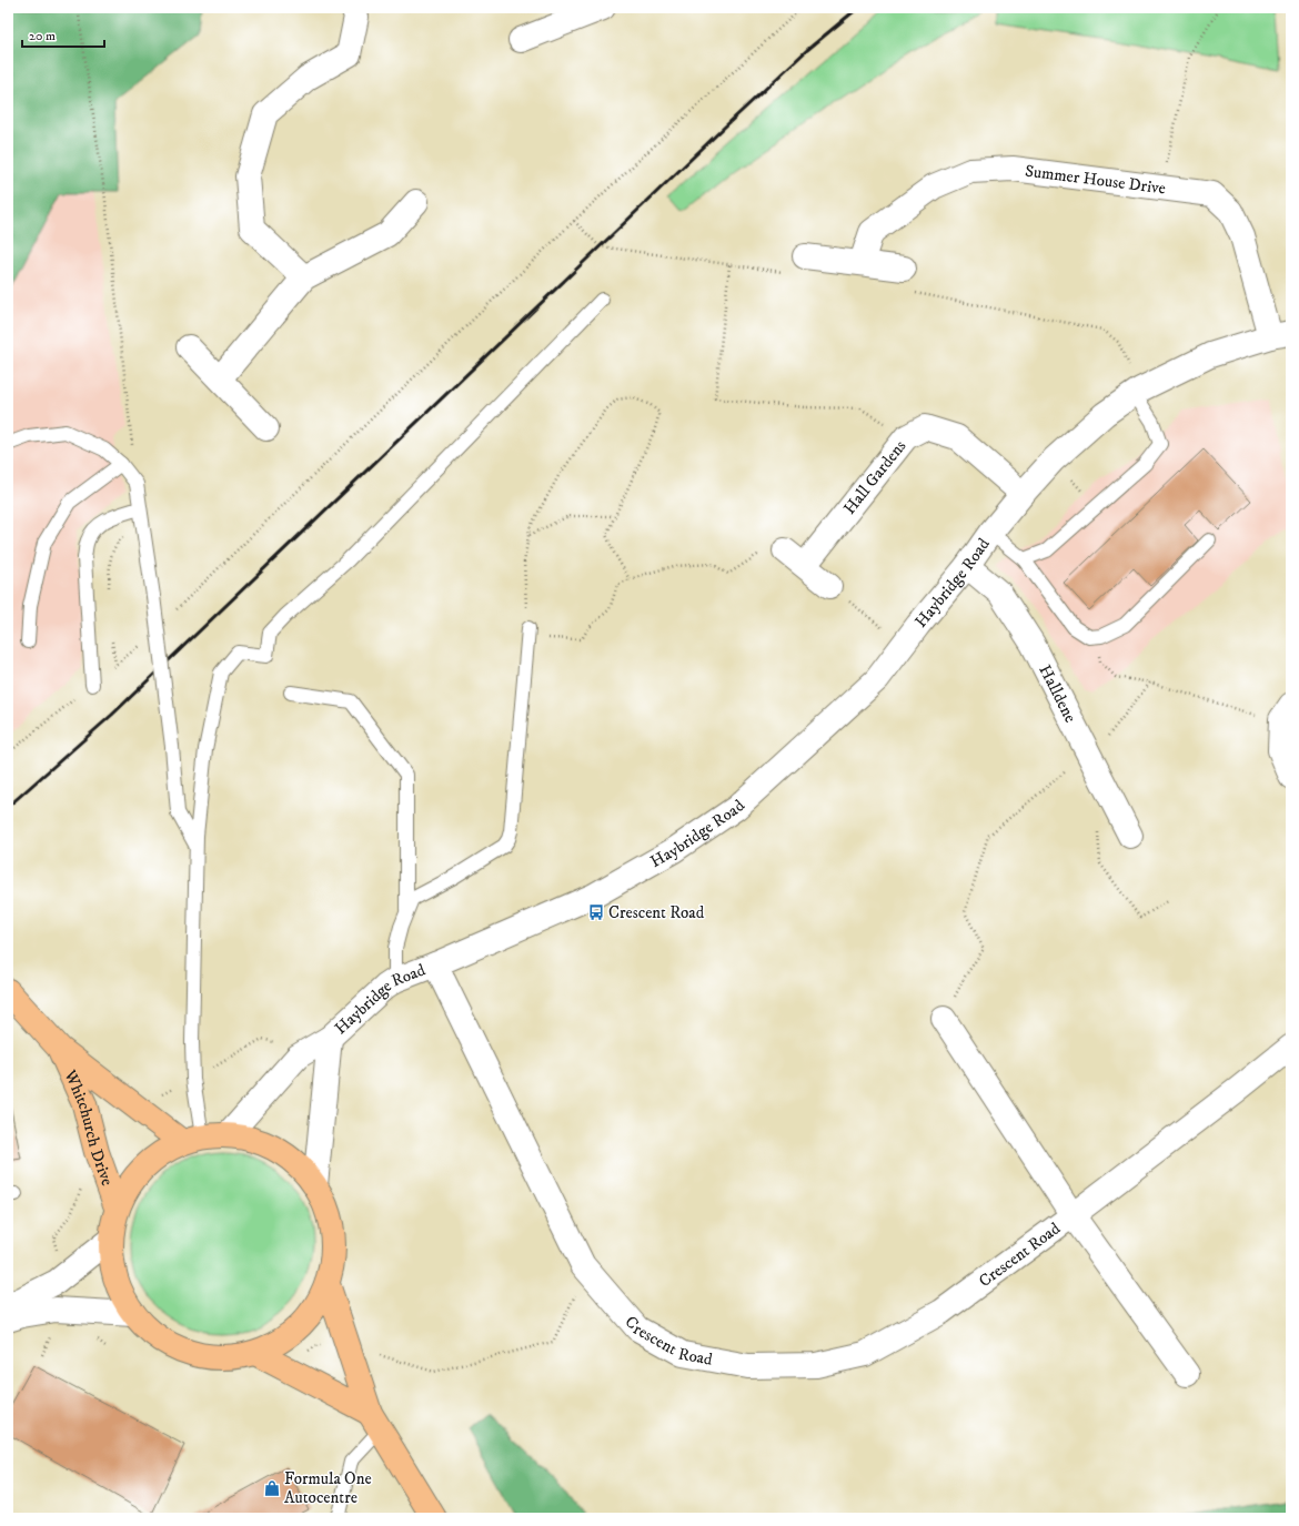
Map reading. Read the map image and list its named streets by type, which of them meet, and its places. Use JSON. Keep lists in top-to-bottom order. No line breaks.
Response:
{"streets":{"main road":["Whitchurch Drive"],"street":["Summer House Drive","Hall Gardens","Haybridge Road","Halldene","Crescent Road"]},"crossings":[["Summer House Drive","Haybridge Road"],["Hall Gardens","Haybridge Road"],["Haybridge Road","Halldene"],["Haybridge Road","Crescent Road"]],"places":{"bus stop":["Crescent Road"],"shop":["Formula One Autocentre"]},"scale_bar":"20 m"}
